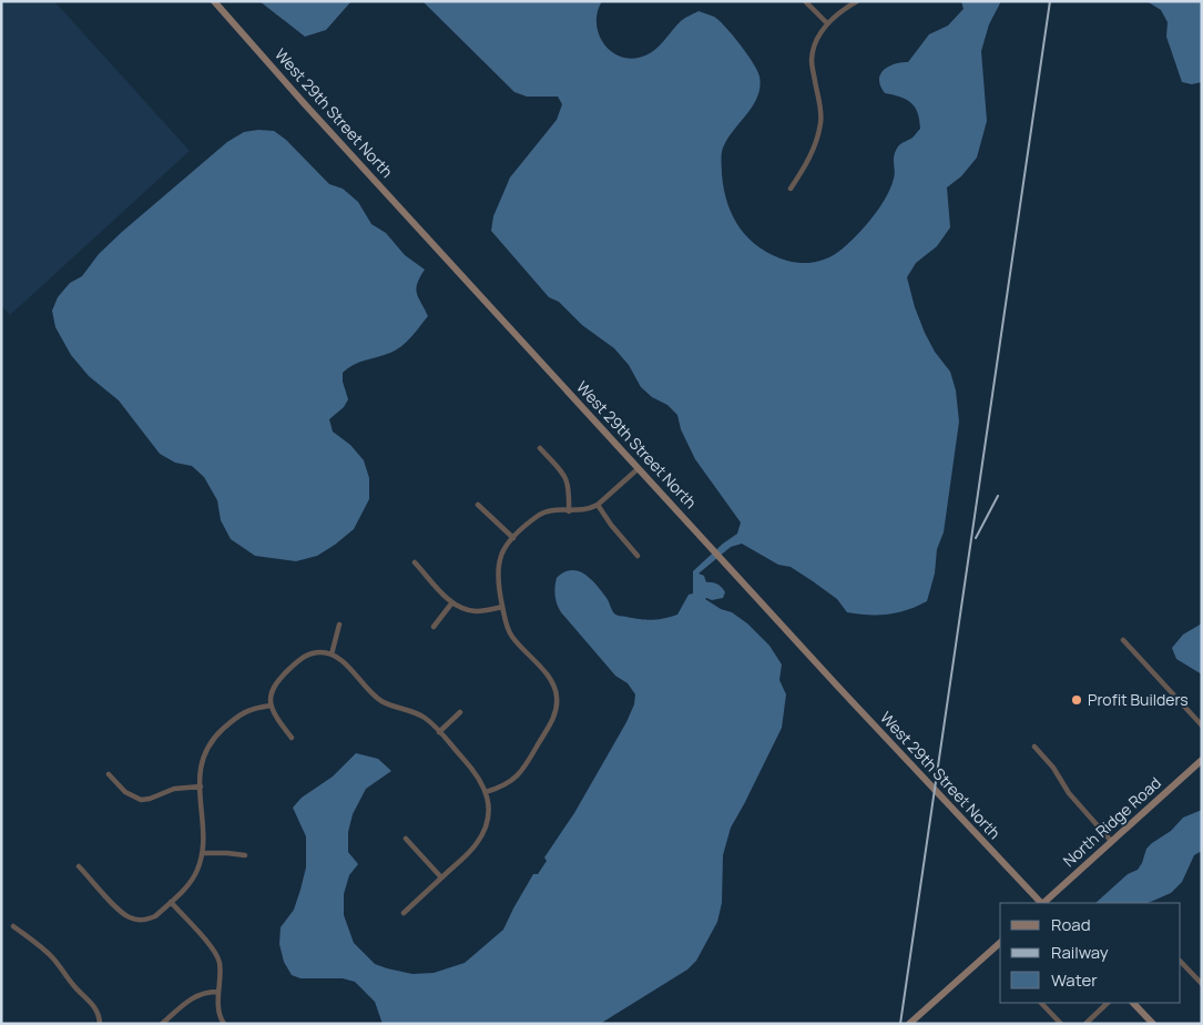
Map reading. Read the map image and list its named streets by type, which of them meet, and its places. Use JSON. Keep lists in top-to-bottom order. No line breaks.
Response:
{"streets":{"main road":["West 29th Street North","North Ridge Road"]},"places":["Profit Builders"],"legend":["Road","Railway","Water"]}
